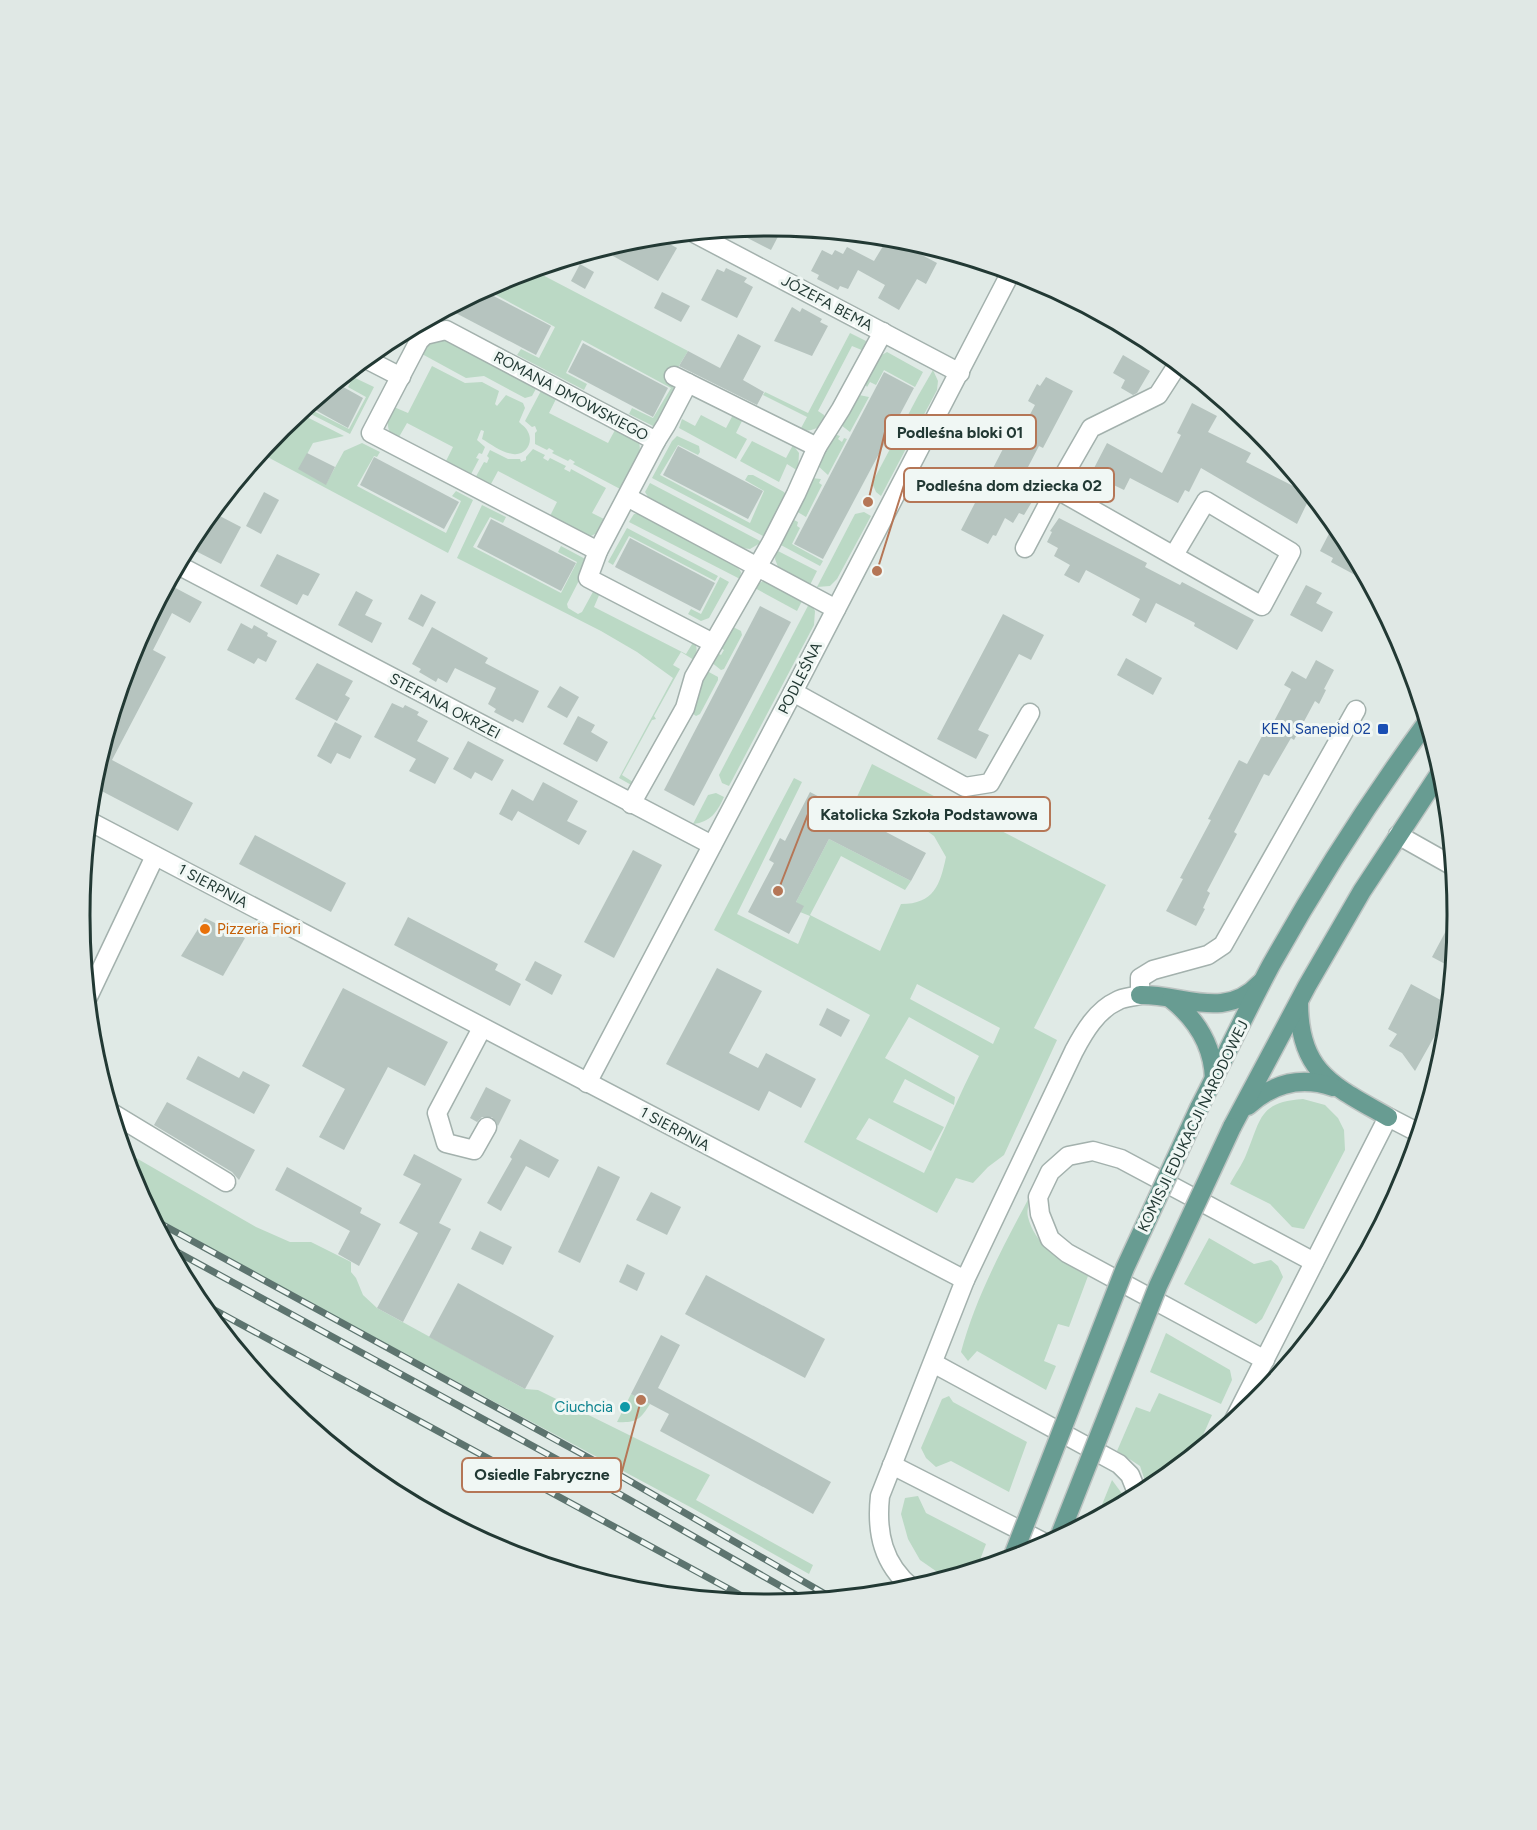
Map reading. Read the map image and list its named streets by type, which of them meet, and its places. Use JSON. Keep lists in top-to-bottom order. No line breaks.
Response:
{"streets":{"main road":["KOMISJI EDUKACJI NARODOWEJ"],"street":["JÓZEFA BEMA","ROMANA DMOWSKIEGO","PODLEŚNA","STEFANA OKRZEI","1 SIERPNIA"]},"crossings":[["JÓZEFA BEMA","PODLEŚNA"],["PODLEŚNA","STEFANA OKRZEI"],["PODLEŚNA","1 SIERPNIA"]],"places":{"other":["Podleśna bloki 01","Podleśna dom dziecka 02","Katolicka Szkoła Podstawowa","Pizzeria Fiori","Osiedle Fabryczne","Ciuchcia"],"transit":["KEN Sanepid 02"]}}
